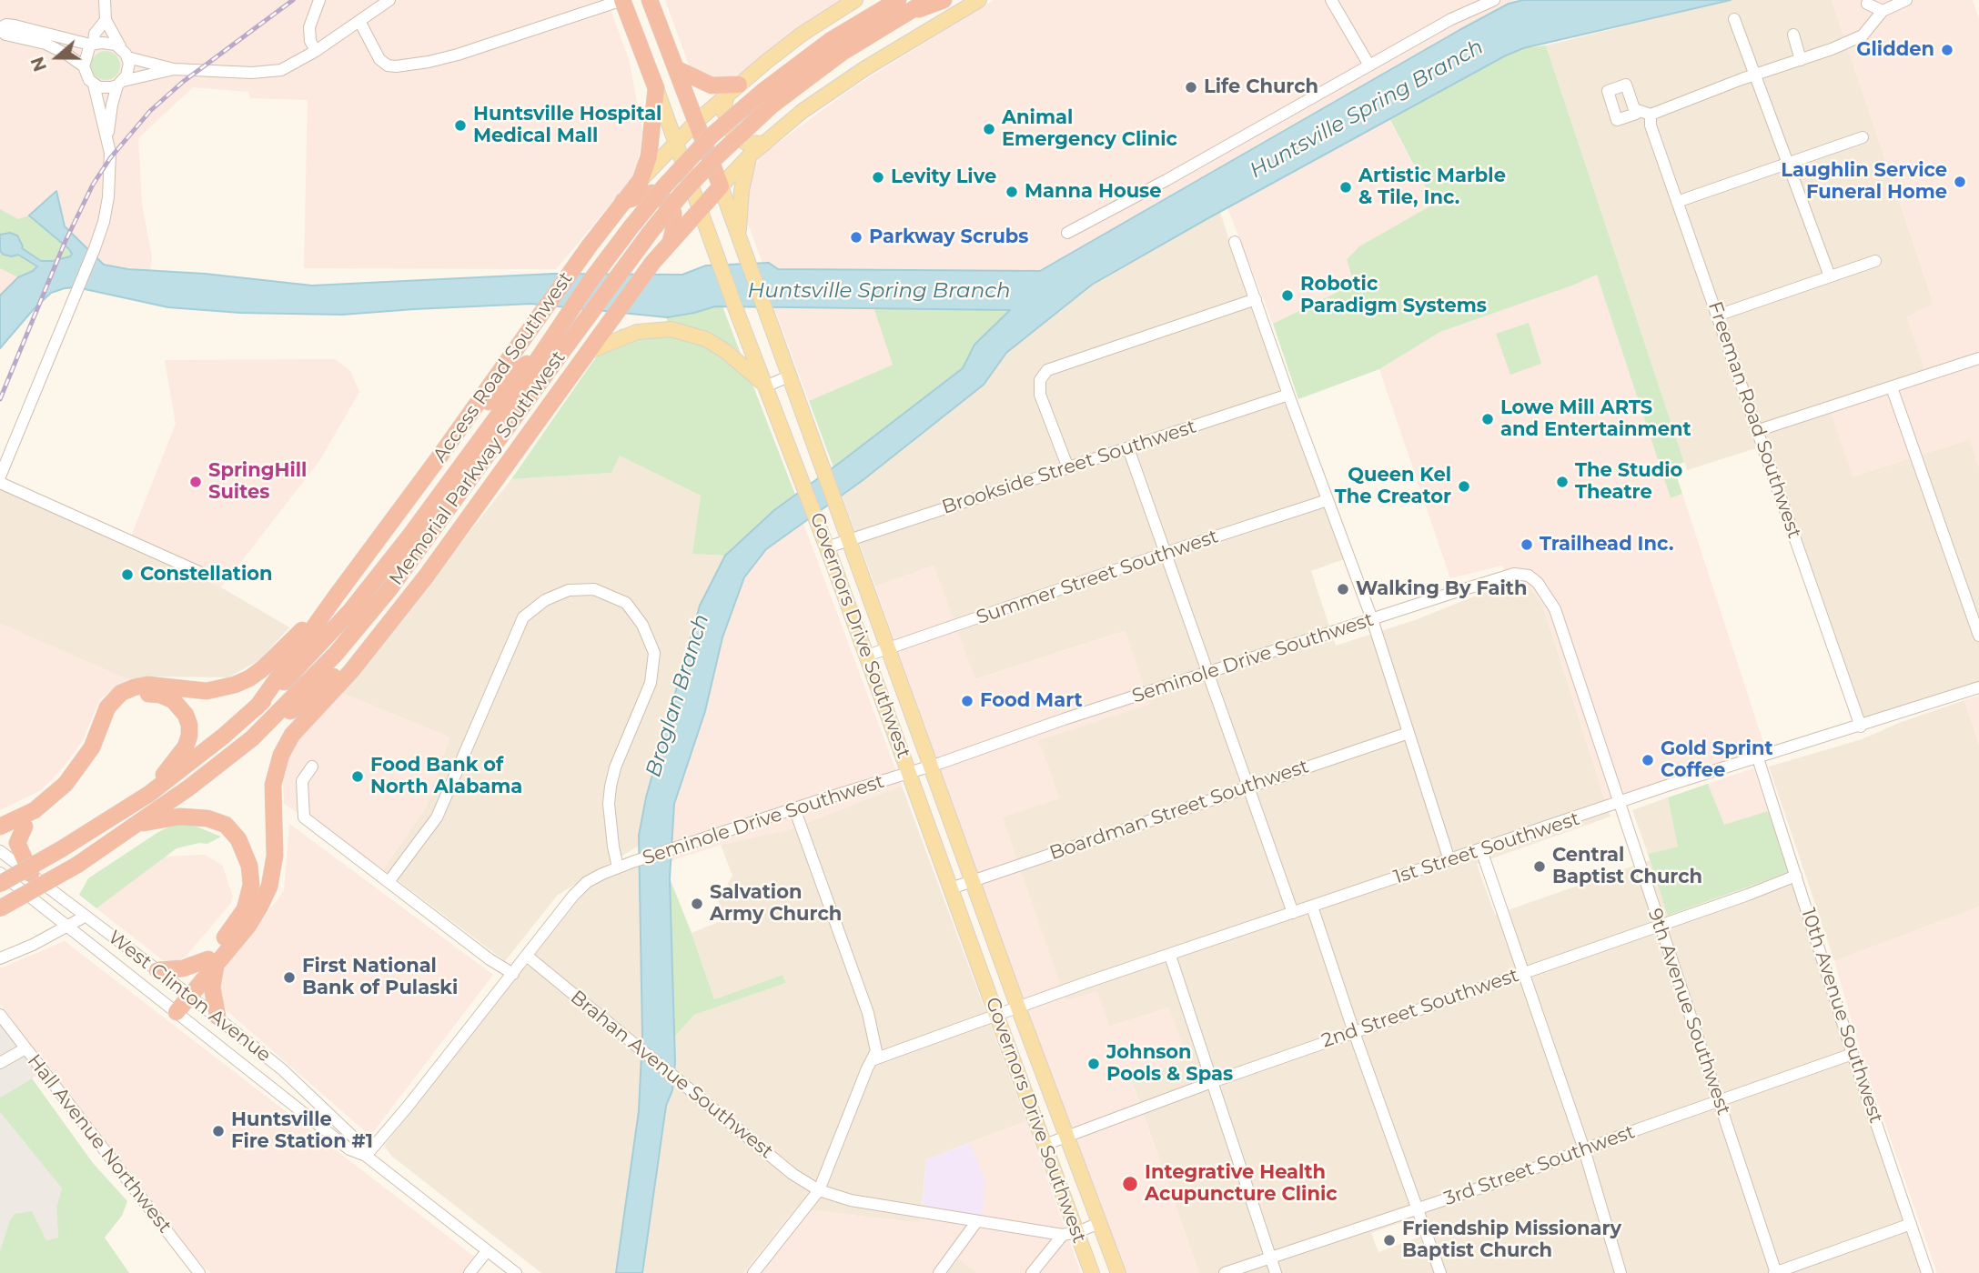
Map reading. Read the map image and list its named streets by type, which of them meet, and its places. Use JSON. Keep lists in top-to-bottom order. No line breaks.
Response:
{"streets":{"highway":["Access Road Southwest","Memorial Parkway Southwest","Governors Drive Southwest"],"street":["Freeman Road Southwest","Brookside Street Southwest","Summer Street Southwest","Seminole Drive Southwest","Boardman Street Southwest","1st Street Southwest","West Clinton Avenue","2nd Street Southwest","9th Avenue Southwest","10th Avenue Southwest","Brahan Avenue Southwest","Hall Avenue Northwest","3rd Street Southwest"]},"crossings":[["Access Road Southwest","Governors Drive Southwest"],["Freeman Road Southwest","1st Street Southwest"],["Brookside Street Southwest","Governors Drive Southwest"],["Summer Street Southwest","Governors Drive Southwest"],["Governors Drive Southwest","Seminole Drive Southwest"],["Governors Drive Southwest","Boardman Street Southwest"],["Governors Drive Southwest","1st Street Southwest"],["Governors Drive Southwest","2nd Street Southwest"],["Governors Drive Southwest","Brahan Avenue Southwest"],["Seminole Drive Southwest","West Clinton Avenue"],["Seminole Drive Southwest","9th Avenue Southwest"],["Seminole Drive Southwest","Brahan Avenue Southwest"],["1st Street Southwest","9th Avenue Southwest"],["1st Street Southwest","10th Avenue Southwest"],["2nd Street Southwest","9th Avenue Southwest"],["2nd Street Southwest","10th Avenue Southwest"],["9th Avenue Southwest","3rd Street Southwest"],["10th Avenue Southwest","3rd Street Southwest"]],"water":["Huntsville Spring Branch","Broglan Branch"],"places":["Glidden","Life Church","Huntsville Hospital Medical Mall","Animal Emergency Clinic","Levity Live","Laughlin Service Funeral Home","Artistic Marble & Tile, Inc.","Manna House","Parkway Scrubs","Robotic Paradigm Systems","Lowe Mill ARTS and Entertainment","SpringHill Suites","The Studio Theatre","Queen Kel The Creator","Trailhead Inc.","Constellation","Walking By Faith","Food Mart","Gold Sprint Coffee","Food Bank of North Alabama","Central Baptist Church","Salvation Army Church","First National Bank of Pulaski","Johnson Pools & Spas","Huntsville Fire Station #1","Integrative Health Acupuncture Clinic","Friendship Missionary Baptist Church"],"north":"left"}
